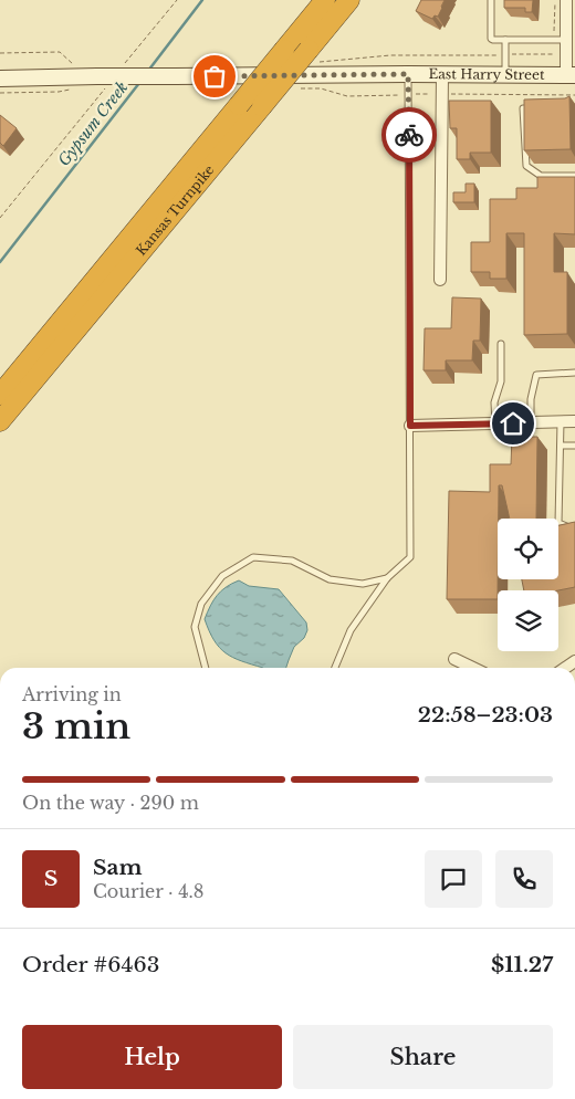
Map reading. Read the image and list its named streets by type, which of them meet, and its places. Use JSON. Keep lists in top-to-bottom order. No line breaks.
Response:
{"streets":{"highway":["Kansas Turnpike"],"main road":["East Harry Street"]},"water":["Gypsum Creek"],"page":{"heading":["3 min","Arriving in","22:58–23:03"],"panel":["Sam","Courier · 4.8","Order #6463","$11.27"],"bar":"On the way · 290 m","round":"S","buttons":["Help","Share"]}}
